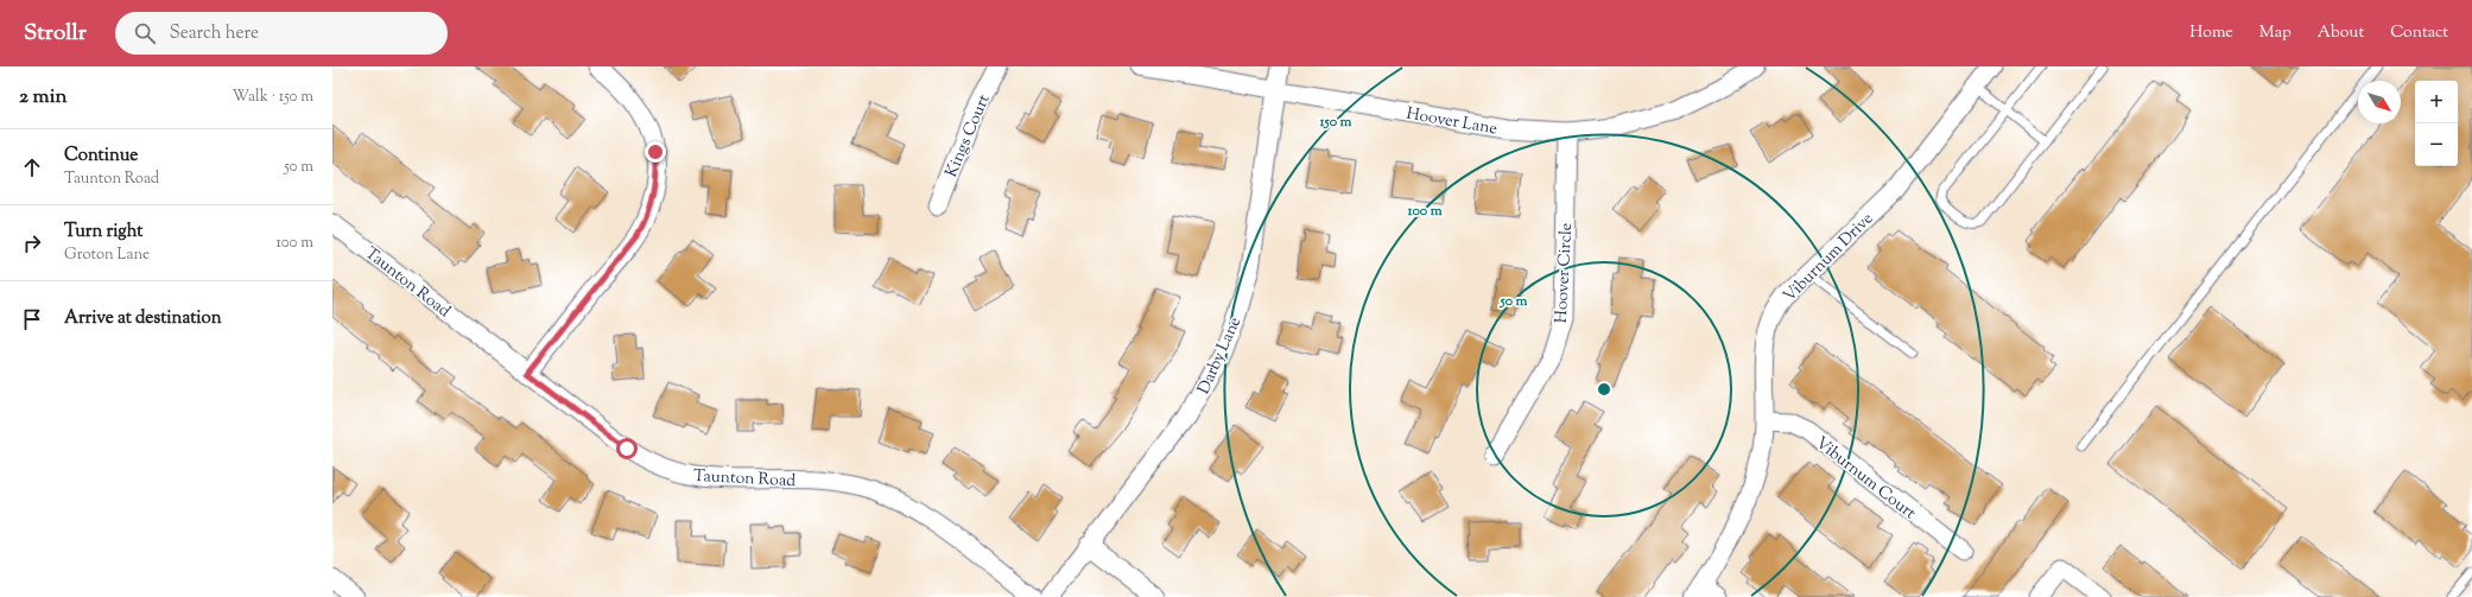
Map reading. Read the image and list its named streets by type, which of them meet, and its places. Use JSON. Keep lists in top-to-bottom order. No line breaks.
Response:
{"streets":{"street":["Hoover Lane","Kings Court","Viburnum Drive","Hoover Circle","Taunton Road","Darby Lane","Viburnum Court"]},"crossings":[["Hoover Lane","Hoover Circle"],["Hoover Lane","Darby Lane"],["Viburnum Drive","Viburnum Court"]],"north":"bottom right","page":{"header":"Strollr","search":"Search here","nav":["Home","Map","About","Contact"],"heading":["2 min","Walk · 150 m"],"map_buttons":["+","−"],"list":[["Continue","Taunton Road","50 m"],["Turn right","Groton Lane","100 m"],"Arrive at destination"]},"rings":["150 m","100 m","50 m"]}
